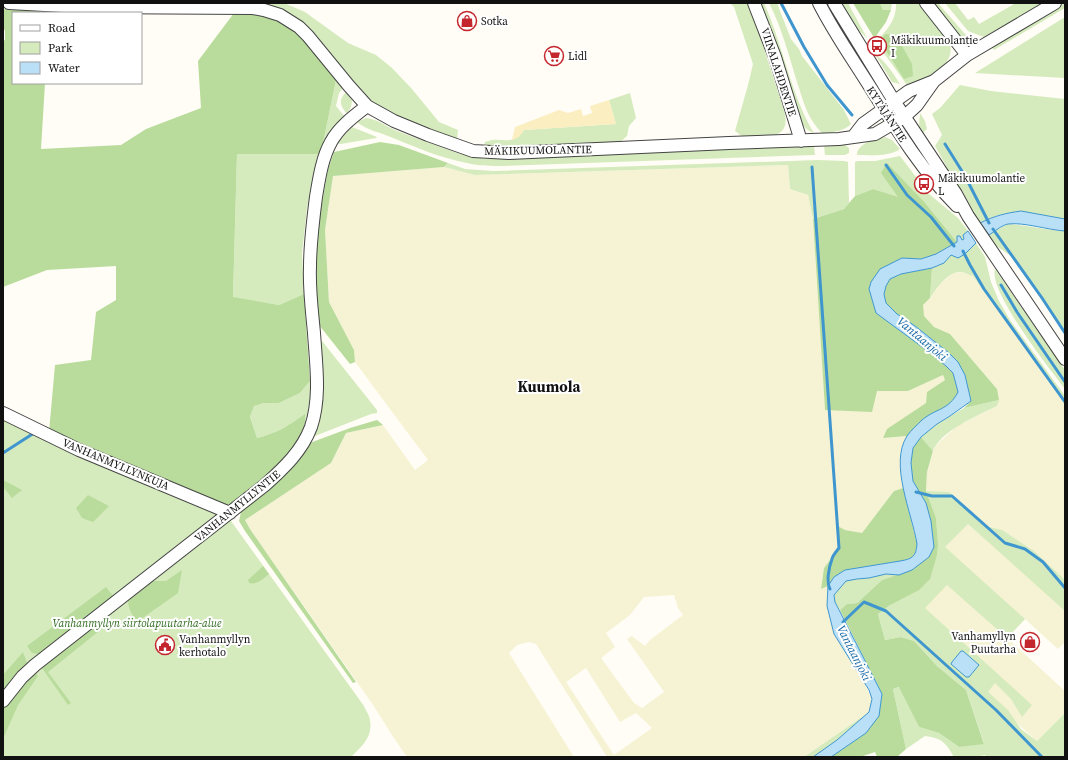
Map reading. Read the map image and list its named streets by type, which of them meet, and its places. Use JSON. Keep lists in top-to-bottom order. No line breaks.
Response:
{"streets":{"street":["VIINALAHDENTIE","KYTÄJÄNTIE","MÄKIKUUMOLANTIE","VANHANMYLLYNKUJA","VANHANMYLLYNTIE"]},"crossings":[["VIINALAHDENTIE","MÄKIKUUMOLANTIE"],["KYTÄJÄNTIE","MÄKIKUUMOLANTIE"],["MÄKIKUUMOLANTIE","VANHANMYLLYNTIE"],["VANHANMYLLYNKUJA","VANHANMYLLYNTIE"]],"districts":["Kuumola"],"water":["Vantaanjoki"],"parks":["Vanhanmyllyn siirtolapuutarha-alue"],"places":{"shop":["Sotka","Vanhamyllyn Puutarha"],"bus stop":["Mäkikuumolantie I","Mäkikuumolantie L"],"supermarket":["Lidl"],"public building":["Vanhanmyllyn kerhotalo"]},"legend":["Road","Park","Water"]}
